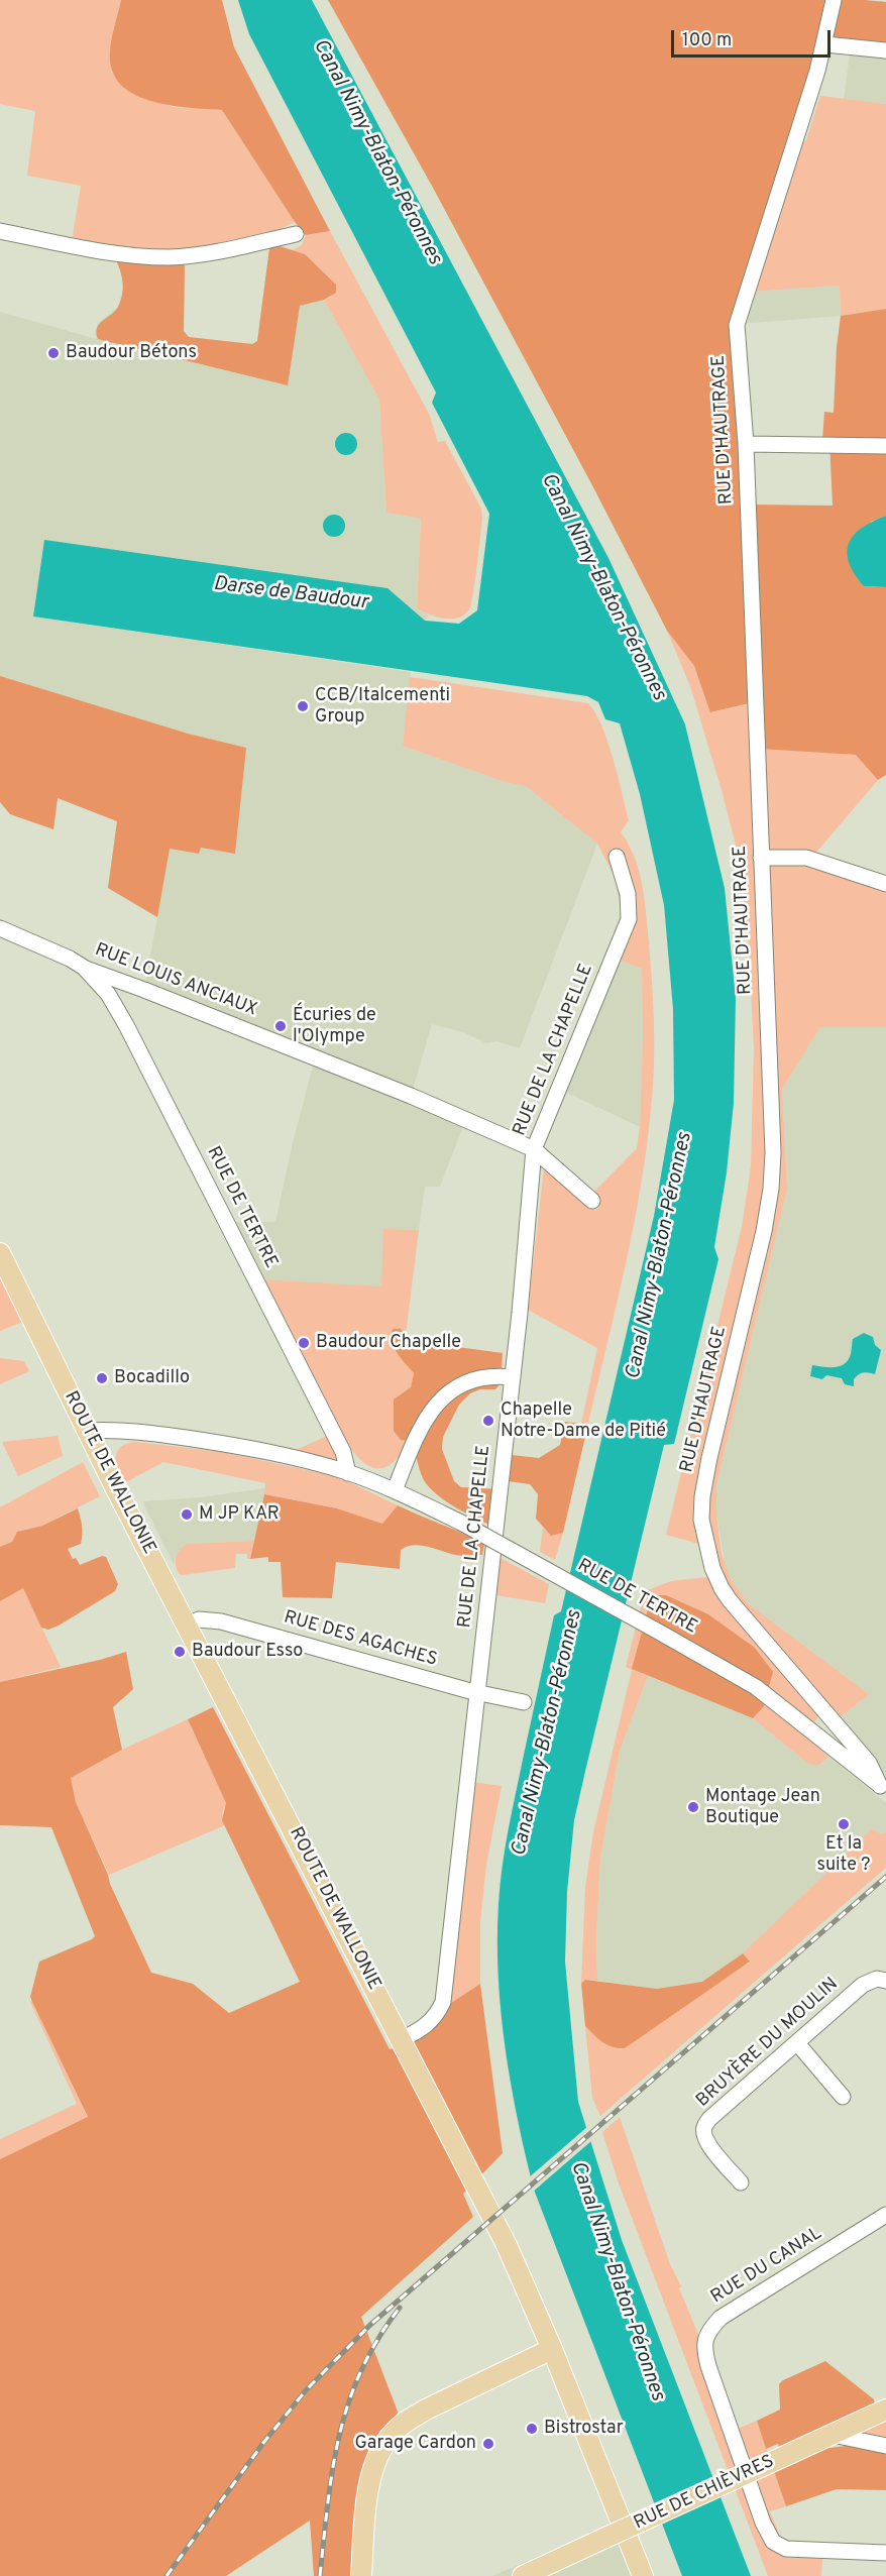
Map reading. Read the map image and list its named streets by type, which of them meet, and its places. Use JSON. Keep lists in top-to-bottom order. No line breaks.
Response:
{"streets":{"main road":["ROUTE DE WALLONIE","RUE DE CHIÈVRES"],"street":["RUE D'HAUTRAGE","RUE LOUIS ANCIAUX","RUE DE LA CHAPELLE","RUE DE TERTRE","RUE DES AGACHES","BRUYÈRE DU MOULIN","RUE DU CANAL"]},"crossings":[["RUE D'HAUTRAGE","RUE DE TERTRE"],["RUE LOUIS ANCIAUX","RUE DE LA CHAPELLE"],["RUE LOUIS ANCIAUX","RUE DE TERTRE"],["RUE DE LA CHAPELLE","ROUTE DE WALLONIE"],["RUE DE LA CHAPELLE","RUE DES AGACHES"],["RUE DE TERTRE","ROUTE DE WALLONIE"],["ROUTE DE WALLONIE","RUE DES AGACHES"]],"water":["Canal Nimy-Blaton-Péronnes","Darse de Baudour"],"places":["Baudour Bétons","CCB/Italcementi Group","Écuries de l'Olympe","Baudour Chapelle","Bocadillo","Chapelle Notre-Dame de Pitié","M JP KAR","Baudour Esso","Montage Jean Boutique","Et la suite ?","Bistrostar","Garage Cardon"],"scale_bar":"100 m"}
